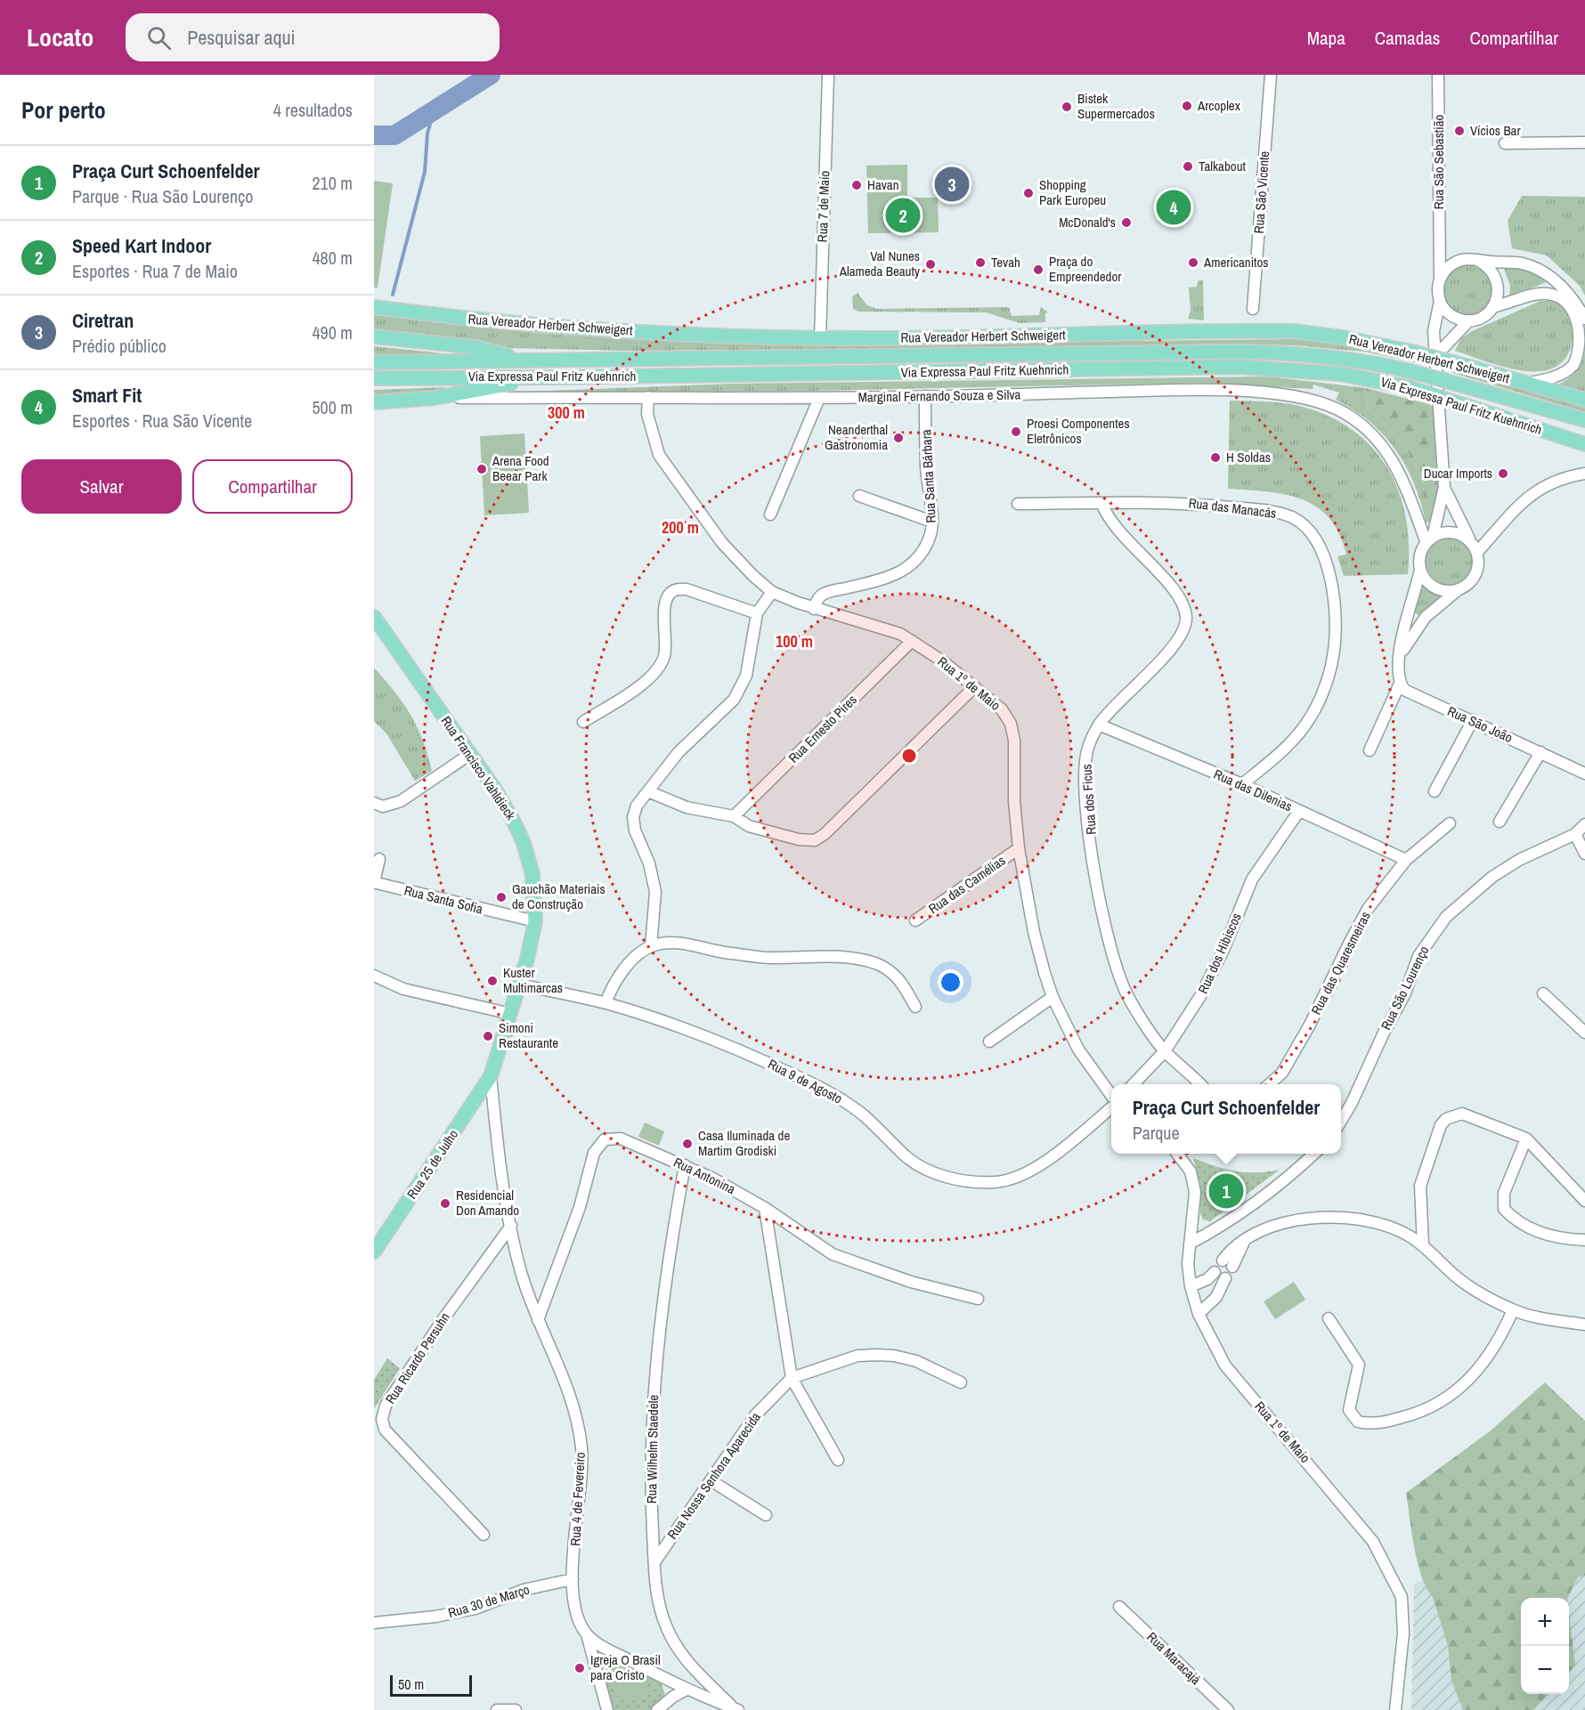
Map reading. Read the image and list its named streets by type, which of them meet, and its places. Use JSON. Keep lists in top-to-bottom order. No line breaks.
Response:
{"streets":{"main road":["Rua Vereador Herbert Schweigert","Via Expressa Paul Fritz Kuehnrich","Marginal Fernando Souza e Silva","Rua Francisco Vahldieck","Rua 25 de Julho"],"street":["Rua São Sebastião","Rua São Vicente","Rua 7 de Maio","Rua Santa Bárbara","Rua das Manacás","Rua 1º de Maio","Rua São João","Rua Ernesto Pires","Rua das Dilenias","Rua dos Ficus","Rua das Camélias","Rua Santa Sofia","Rua dos Hibiscos","Rua das Quaresmeiras","Rua São Lourenço","Rua 9 de Agosto","Rua Antonina","Rua Ricardo Persuhn","Rua Wilhelm Staedele","Rua Nossa Senhora Aparecida","Rua 4 de Fevereiro","Rua 30 de Março","Rua Maracajá"]},"crossings":[["Rua 7 de Maio","Rua Vereador Herbert Schweigert"],["Marginal Fernando Souza e Silva","Rua Santa Bárbara"],["Marginal Fernando Souza e Silva","Rua 1º de Maio"],["Rua Santa Bárbara","Rua 1º de Maio"],["Rua das Manacás","Rua das Dilenias"],["Rua das Manacás","Rua dos Ficus"],["Rua 1º de Maio","Rua Ernesto Pires"],["Rua 1º de Maio","Rua das Camélias"],["Rua Francisco Vahldieck","Rua Santa Sofia"],["Rua Francisco Vahldieck","Rua 9 de Agosto"],["Rua Francisco Vahldieck","Rua 25 de Julho"],["Rua Francisco Vahldieck","Rua 4 de Fevereiro"],["Rua das Dilenias","Rua dos Ficus"],["Rua das Dilenias","Rua dos Hibiscos"],["Rua das Dilenias","Rua das Quaresmeiras"],["Rua dos Ficus","Rua dos Hibiscos"],["Rua 25 de Julho","Rua 4 de Fevereiro"],["Rua Antonina","Rua Wilhelm Staedele"],["Rua Antonina","Rua 4 de Fevereiro"],["Rua Ricardo Persuhn","Rua 4 de Fevereiro"],["Rua Wilhelm Staedele","Rua Nossa Senhora Aparecida"],["Rua 4 de Fevereiro","Rua 30 de Março"]],"places":["Arcoplex","Bistek Supermercados","Vícios Bar","Talkabout","Havan","Shopping Park Europeu","McDonald's","Tevah","Americanitos","Val Nunes Alameda Beauty","Praça do Empreendedor","Proesi Componentes Eletrônicos","Neanderthal Gastronomia","H Soldas","Arena Food Beear Park","Ducar Imports","Gauchão Materiais de Construção","Kuster Multimarcas","Simoni Restaurante","Casa Iluminada de Martim Grodiski","Residencial Don Amando","Igreja O Brasil para Cristo"],"scale_bar":"50 m","page":{"header":"Locato","search":"Pesquisar aqui","nav":["Mapa","Camadas","Compartilhar"],"heading":["Por perto","4 resultados"],"list":[{"mark":"1","name":"Praça Curt Schoenfelder","note":"Parque · Rua São Lourenço","value":"210 m"},{"mark":"2","name":"Speed Kart Indoor","note":"Esportes · Rua 7 de Maio","value":"480 m"},{"mark":"3","name":"Ciretran","note":"Prédio público","value":"490 m"},{"mark":"4","name":"Smart Fit","note":"Esportes · Rua São Vicente","value":"500 m"}],"pins":["3","4","2","1"],"buttons":["Salvar","Compartilhar"],"popup":["Praça Curt Schoenfelder","Parque"],"map_buttons":["+","−"],"scale":"50 m"},"rings":["300 m","200 m","100 m"]}
